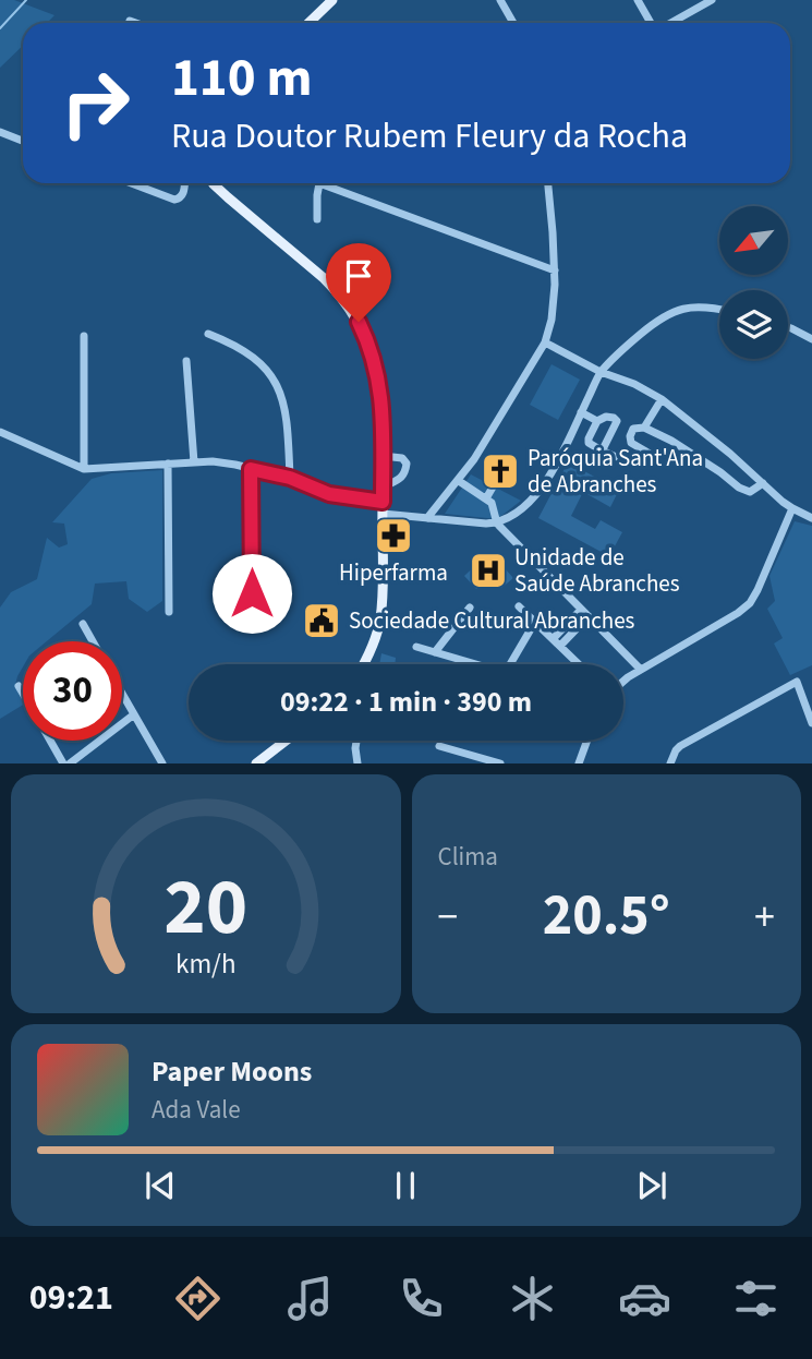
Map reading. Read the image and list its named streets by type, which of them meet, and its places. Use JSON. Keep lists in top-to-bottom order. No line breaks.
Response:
{"places":{"church":["Paróquia Sant'Ana de Abranches"],"pharmacy":["Hiperfarma"],"hospital":["Unidade de Saúde Abranches"],"public building":["Sociedade Cultural Abranches"]},"north":"bottom left","page":{"turn":["110 m","Rua Doutor Rubem Fleury da Rocha"],"limit":"30","trip":"09:22 · 1 min · 390 m","tile":"Clima","heat":["−","20.5°","+"],"song":["Paper Moons","Ada Vale"],"tabs":"09:21","gauge":["20","km/h"]}}
